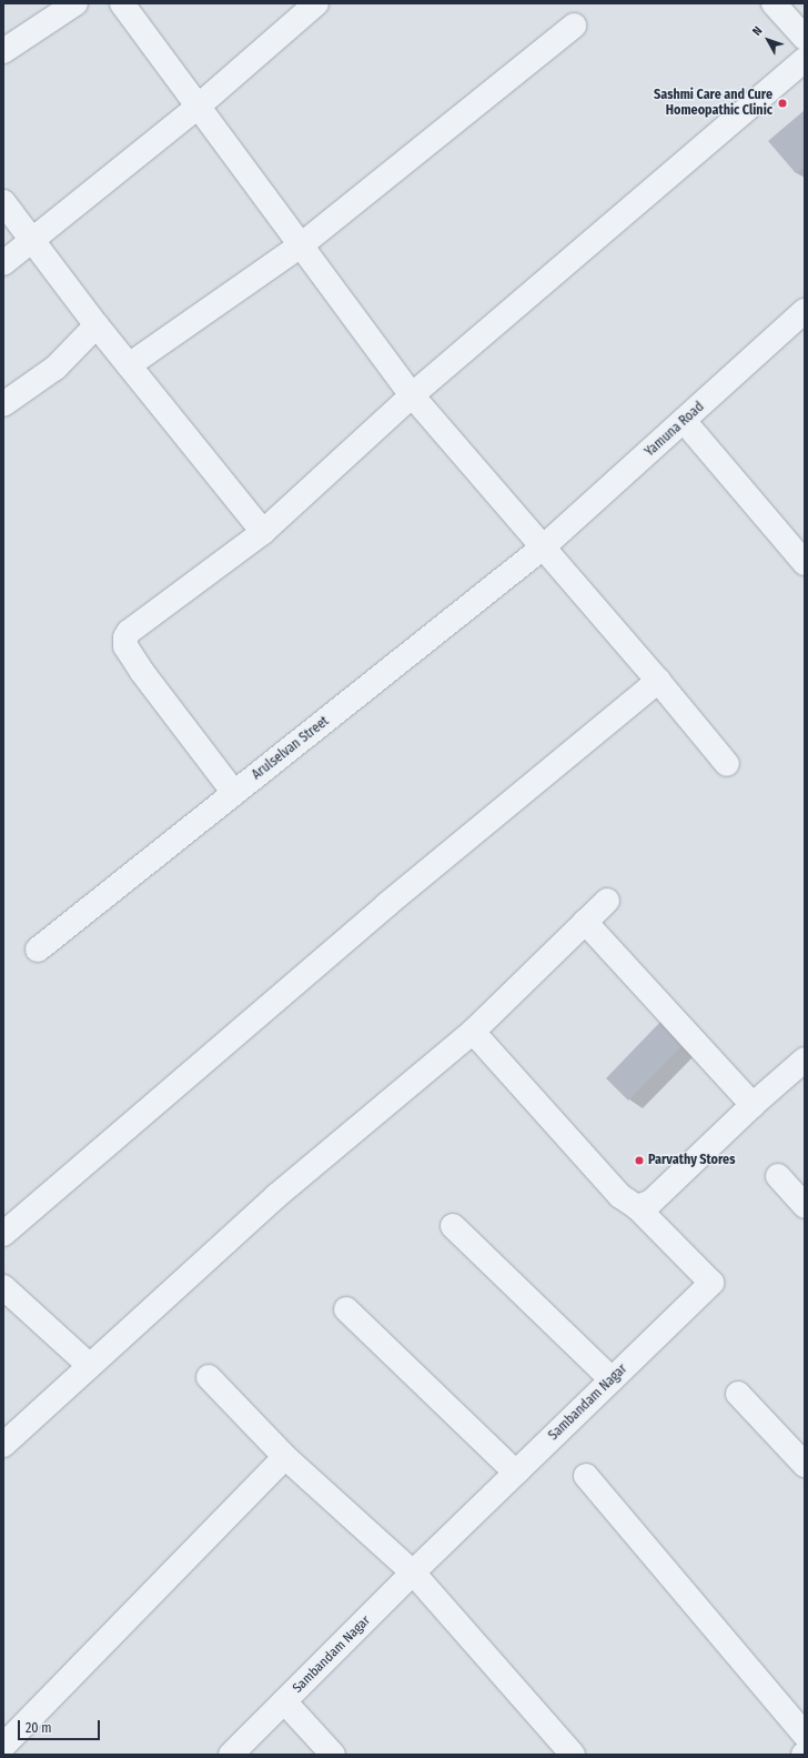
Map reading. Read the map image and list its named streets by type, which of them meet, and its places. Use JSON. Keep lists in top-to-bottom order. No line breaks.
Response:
{"streets":{"street":["Yamuna Road","Arulselvan Street","Sambandam Nagar"]},"crossings":[["Yamuna Road","Arulselvan Street"]],"places":["Sashmi Care and Cure Homeopathic Clinic","Parvathy Stores"],"scale_bar":"20 m","north":"top left"}
